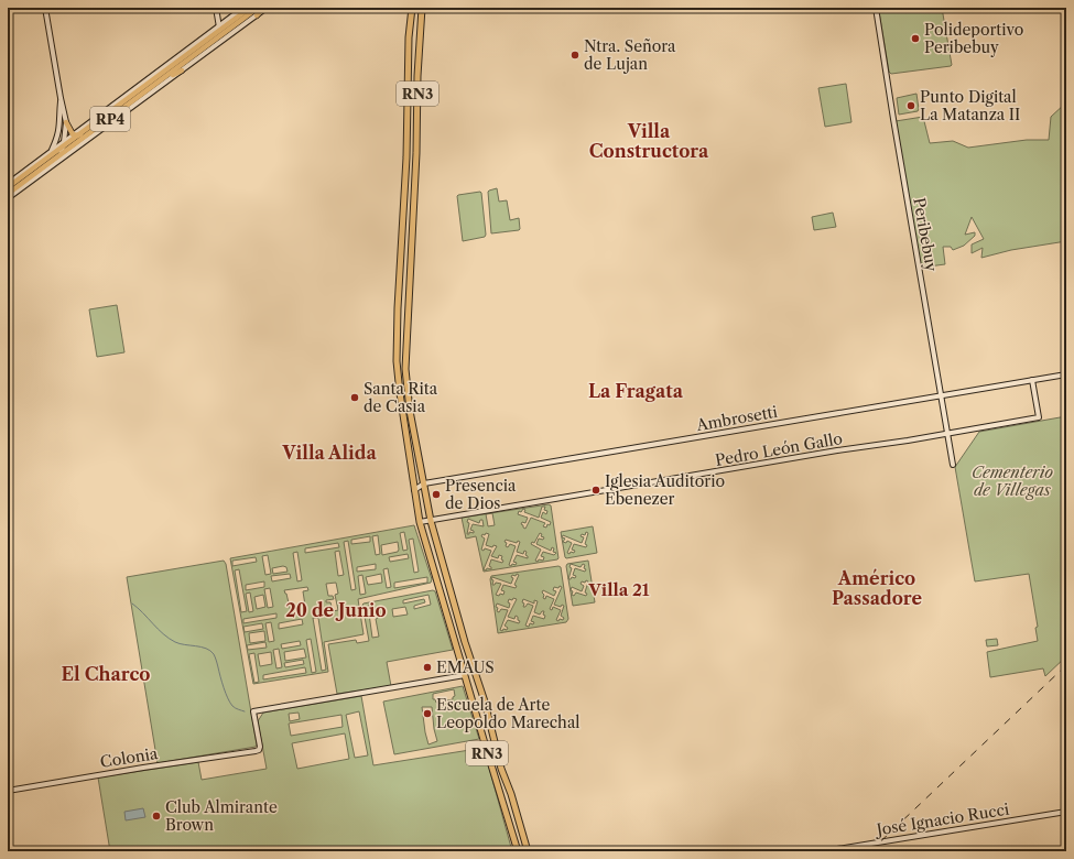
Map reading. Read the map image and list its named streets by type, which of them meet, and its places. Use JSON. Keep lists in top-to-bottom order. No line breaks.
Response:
{"streets":{"highway":["RN3"],"main road":["RP4"],"street":["Peribebuy","Ambrosetti","Pedro León Gallo","Colonia","José Ignacio Rucci"]},"crossings":[["RN3","Ambrosetti"],["RN3","Pedro León Gallo"],["RN3","Colonia"],["Peribebuy","Ambrosetti"],["Peribebuy","Pedro León Gallo"],["Ambrosetti","Pedro León Gallo"]],"districts":["Villa Constructora","La Fragata","Villa Alida","Américo Passadore","Villa 21","20 de Junio","El Charco"],"parks":["Cementerio de Villegas"],"places":["Polideportivo Peribebuy","Ntra. Señora de Lujan","Punto Digital La Matanza II","Santa Rita de Casia","Iglesia Auditorio Ebenezer","Presencia de Dios","EMAUS","Escuela de Arte Leopoldo Marechal","Club Almirante Brown"]}
